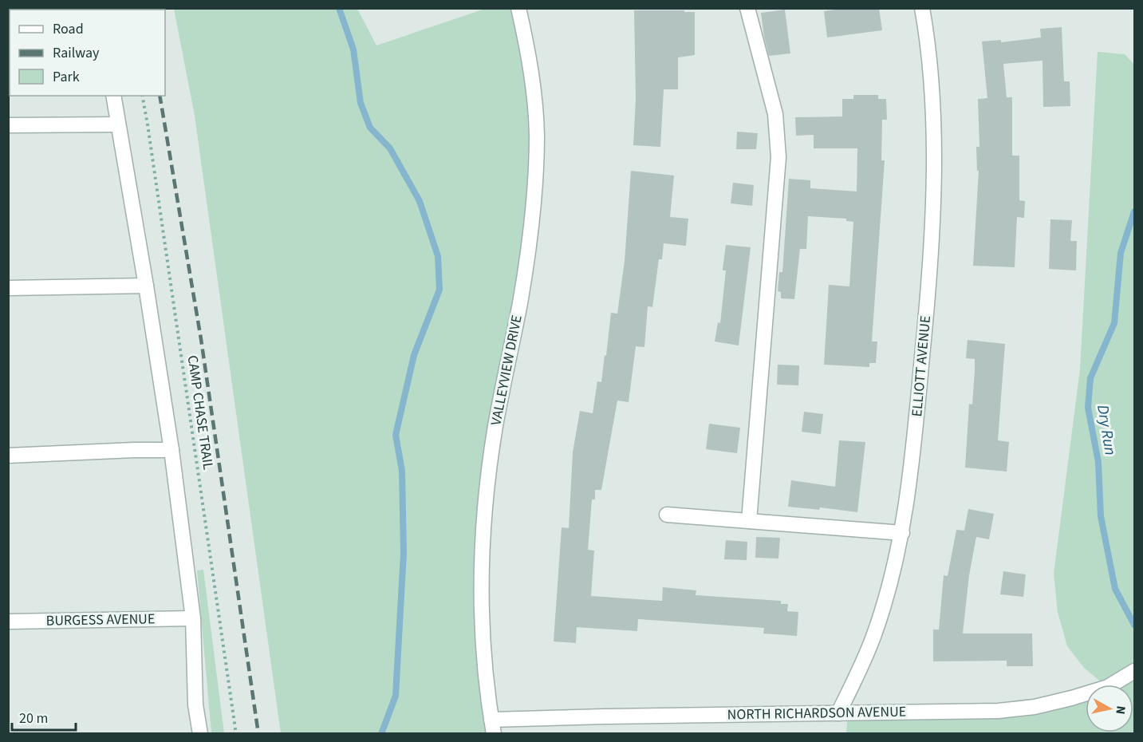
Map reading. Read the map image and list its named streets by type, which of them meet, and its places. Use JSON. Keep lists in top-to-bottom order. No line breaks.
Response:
{"streets":{"street":["ELLIOTT AVENUE","VALLEYVIEW DRIVE","BURGESS AVENUE","NORTH RICHARDSON AVENUE"],"path":["CAMP CHASE TRAIL"]},"crossings":[["ELLIOTT AVENUE","NORTH RICHARDSON AVENUE"],["VALLEYVIEW DRIVE","NORTH RICHARDSON AVENUE"]],"water":["Dry Run"],"legend":["Road","Railway","Park"],"scale_bar":"20 m","north":"right"}
